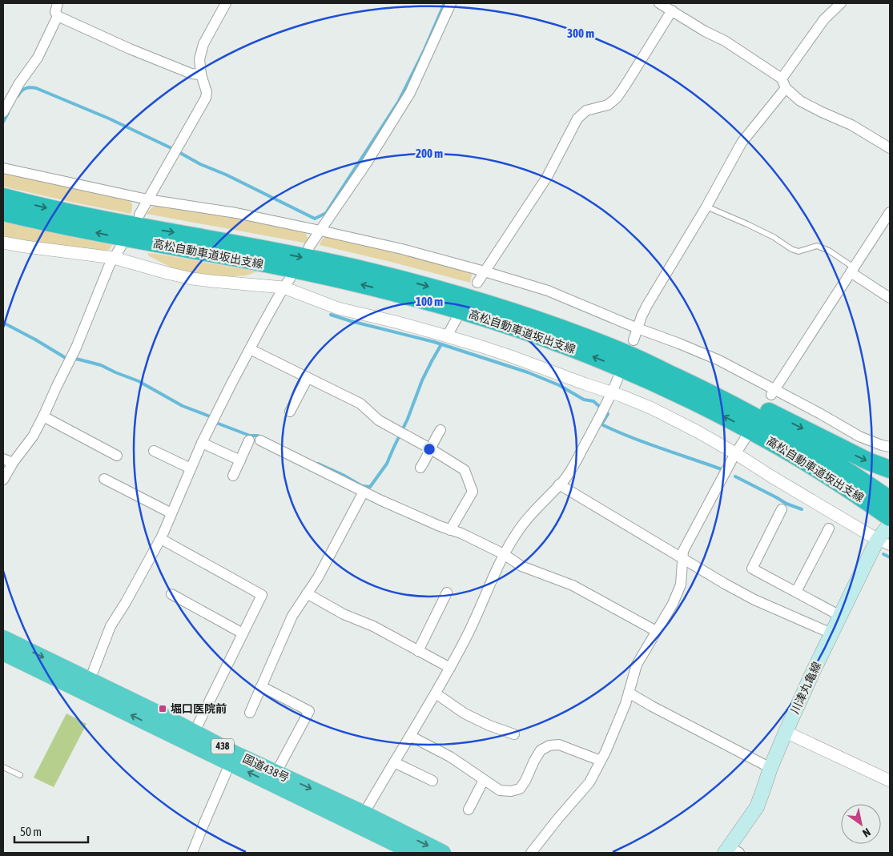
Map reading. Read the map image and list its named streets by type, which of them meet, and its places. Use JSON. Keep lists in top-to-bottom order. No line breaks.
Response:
{"streets":{"highway":["高松自動車道坂出支線","438","国道438号"],"main road":["川津丸亀線"]},"crossings":[["高松自動車道坂出支線","川津丸亀線"]],"places":{"transit":["堀口医院前"]},"scale_bar":"50 m","north":"bottom right","rings":["300 m","200 m","100 m"]}
